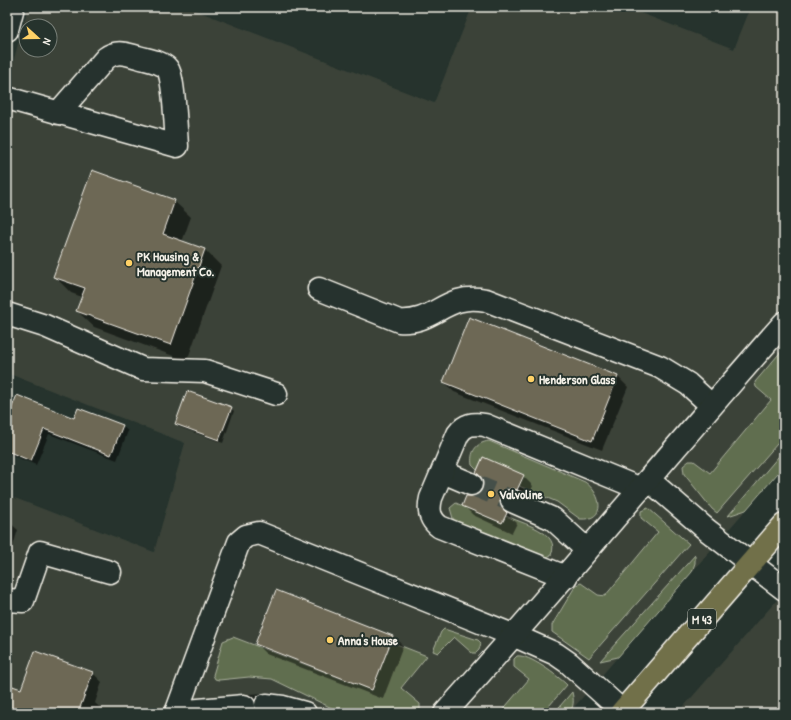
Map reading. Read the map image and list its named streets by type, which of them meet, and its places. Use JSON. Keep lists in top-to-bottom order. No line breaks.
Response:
{"streets":{"main road":["M 43"]},"places":["PK Housing & Management Co.","Henderson Glass","Valvoline","Anna's House"],"north":"right"}
